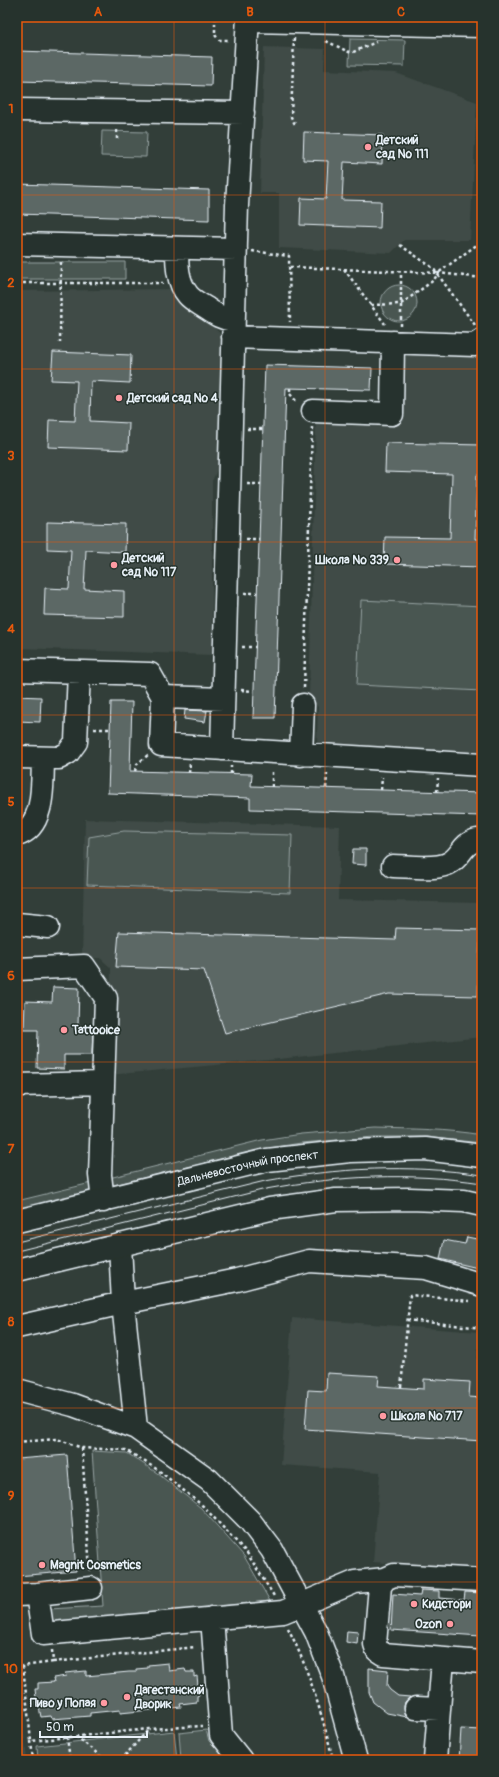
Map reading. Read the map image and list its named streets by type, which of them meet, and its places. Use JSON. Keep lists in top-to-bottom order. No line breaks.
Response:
{"streets":{"main road":["Дальневосточный проспект"]},"places":["Детский сад № 111","Детский сад № 4","Школа № 339","Детский сад № 117","Tattooice","Школа № 717","Magnit Cosmetics","Кидстори","Ozon","Дагестанский Дворик","Пиво у Попая"],"scale_bar":"50 m","grid":{"columns":["A","B","C"],"rows":["1","2","3","4","5","6","7","8","9","10"]}}
